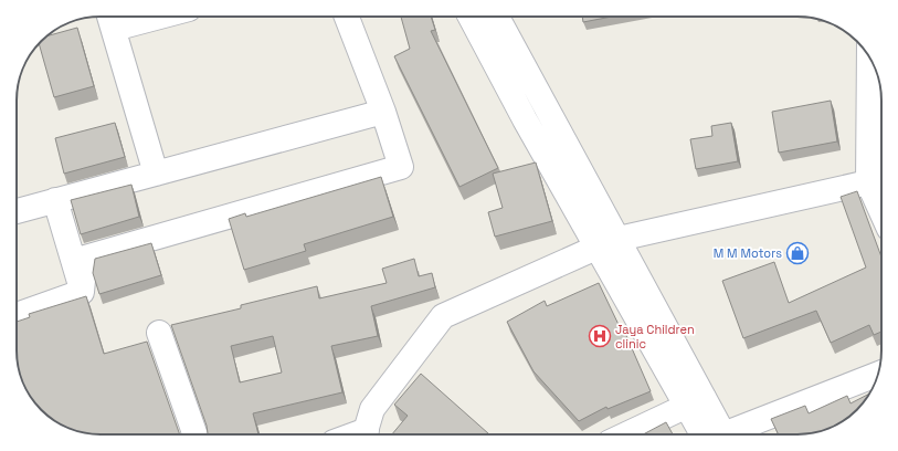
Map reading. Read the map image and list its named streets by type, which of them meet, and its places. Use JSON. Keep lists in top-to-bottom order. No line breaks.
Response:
{"places":{"shop":["M M Motors"],"hospital":["Jaya Children clinic"]}}
